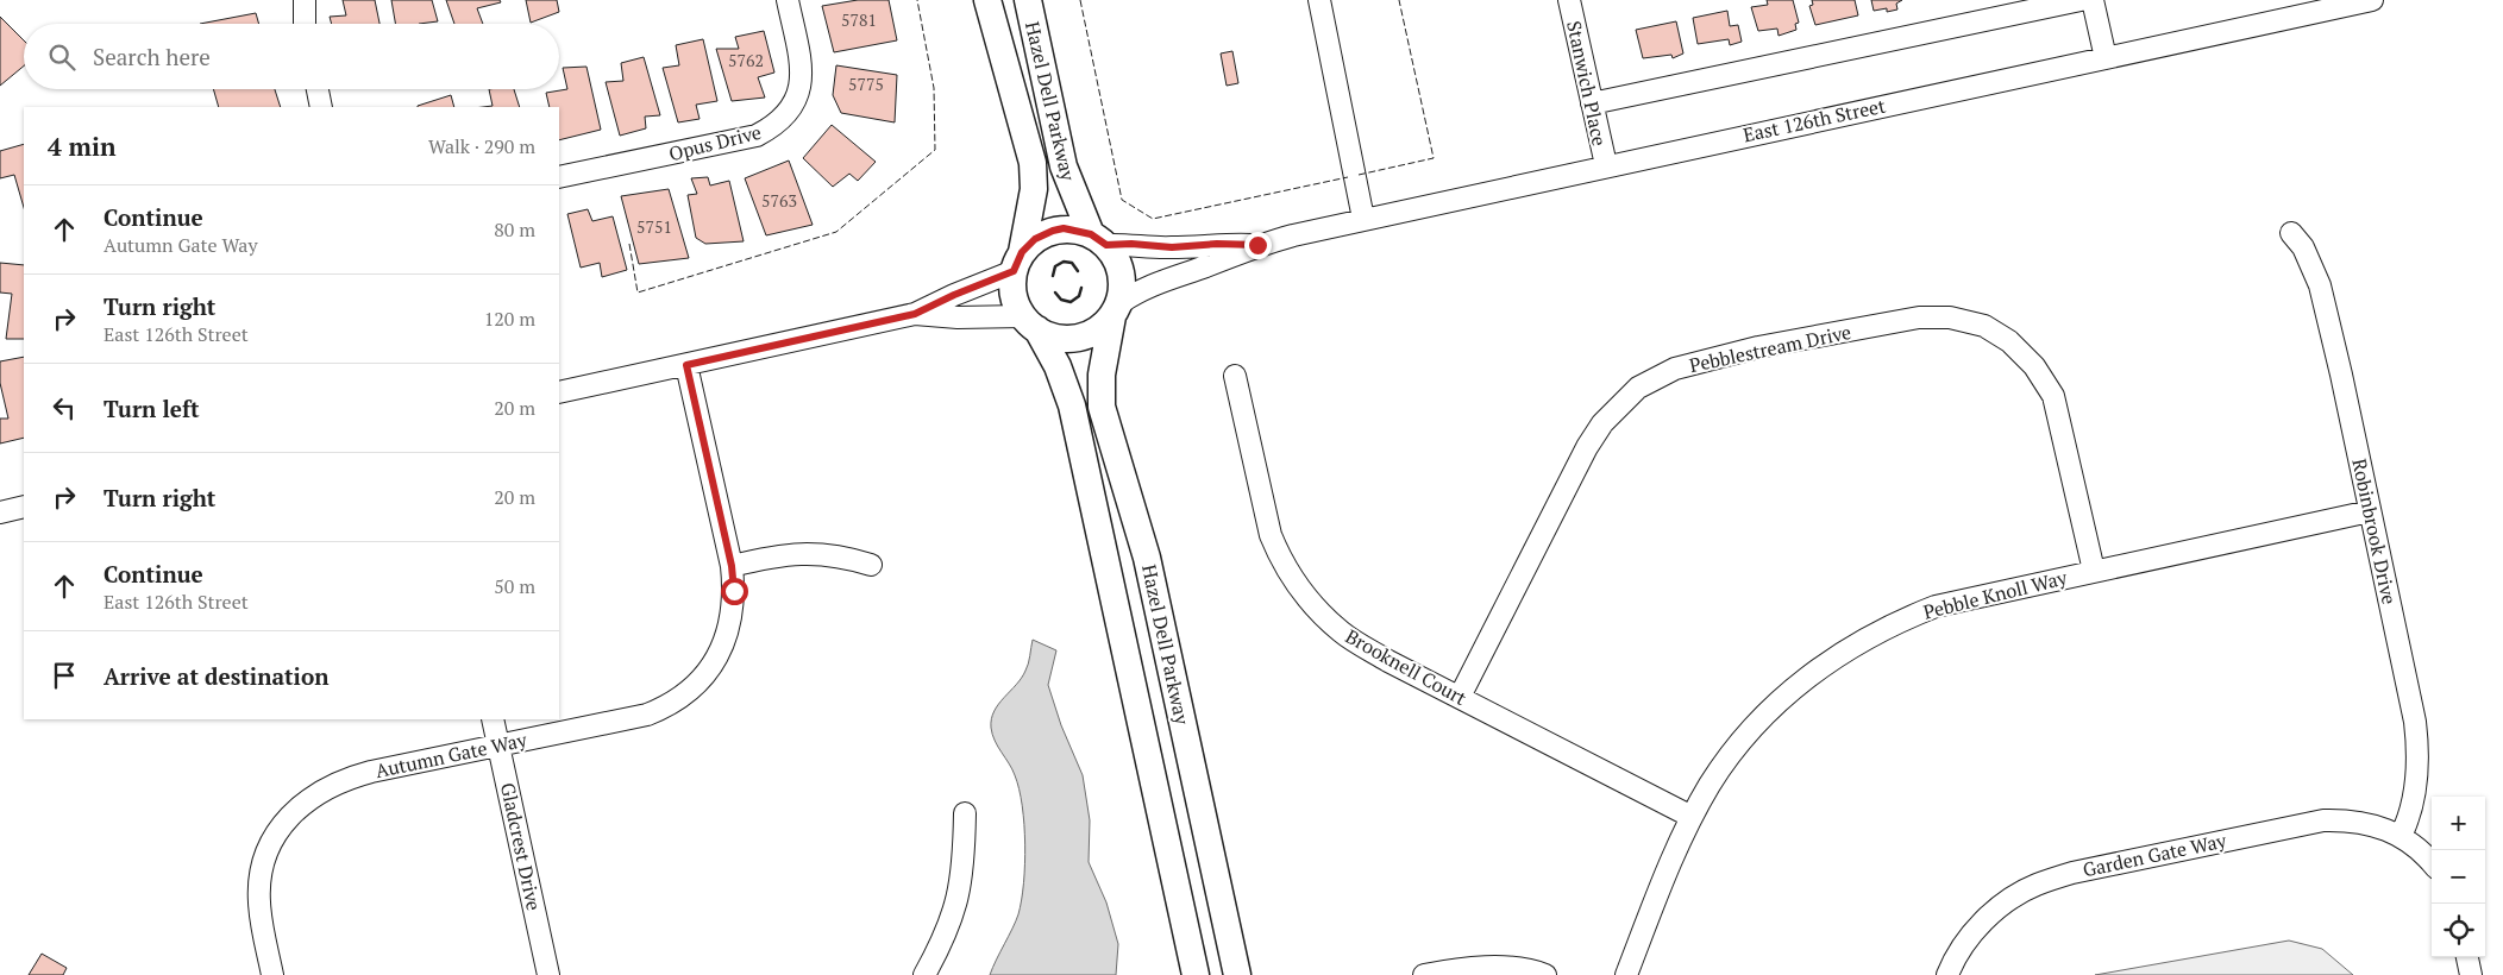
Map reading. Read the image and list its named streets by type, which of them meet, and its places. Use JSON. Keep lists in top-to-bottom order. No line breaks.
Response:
{"streets":{"main road":["Hazel Dell Parkway"],"street":["Stanwich Place","East 126th Street","Opus Drive","Pebblestream Drive","Robinbrook Drive","Pebble Knoll Way","Brooknell Court","Autumn Gate Way","Gladcrest Drive","Garden Gate Way"]},"crossings":[["Stanwich Place","East 126th Street"],["Hazel Dell Parkway","East 126th Street"],["Pebblestream Drive","Pebble Knoll Way"],["Pebblestream Drive","Brooknell Court"],["Robinbrook Drive","Pebble Knoll Way"],["Robinbrook Drive","Garden Gate Way"],["Pebble Knoll Way","Brooknell Court"],["Autumn Gate Way","Gladcrest Drive"]],"house_numbers":["5781","5762","5775","5763","5751"],"page":{"search":"Search here","heading":["4 min","Walk · 290 m"],"list":[["Continue","Autumn Gate Way","80 m"],["Turn right","East 126th Street","120 m"],["Turn left","20 m"],["Turn right","20 m"],["Continue","East 126th Street","50 m"],"Arrive at destination"],"map_buttons":["+","−"]}}
